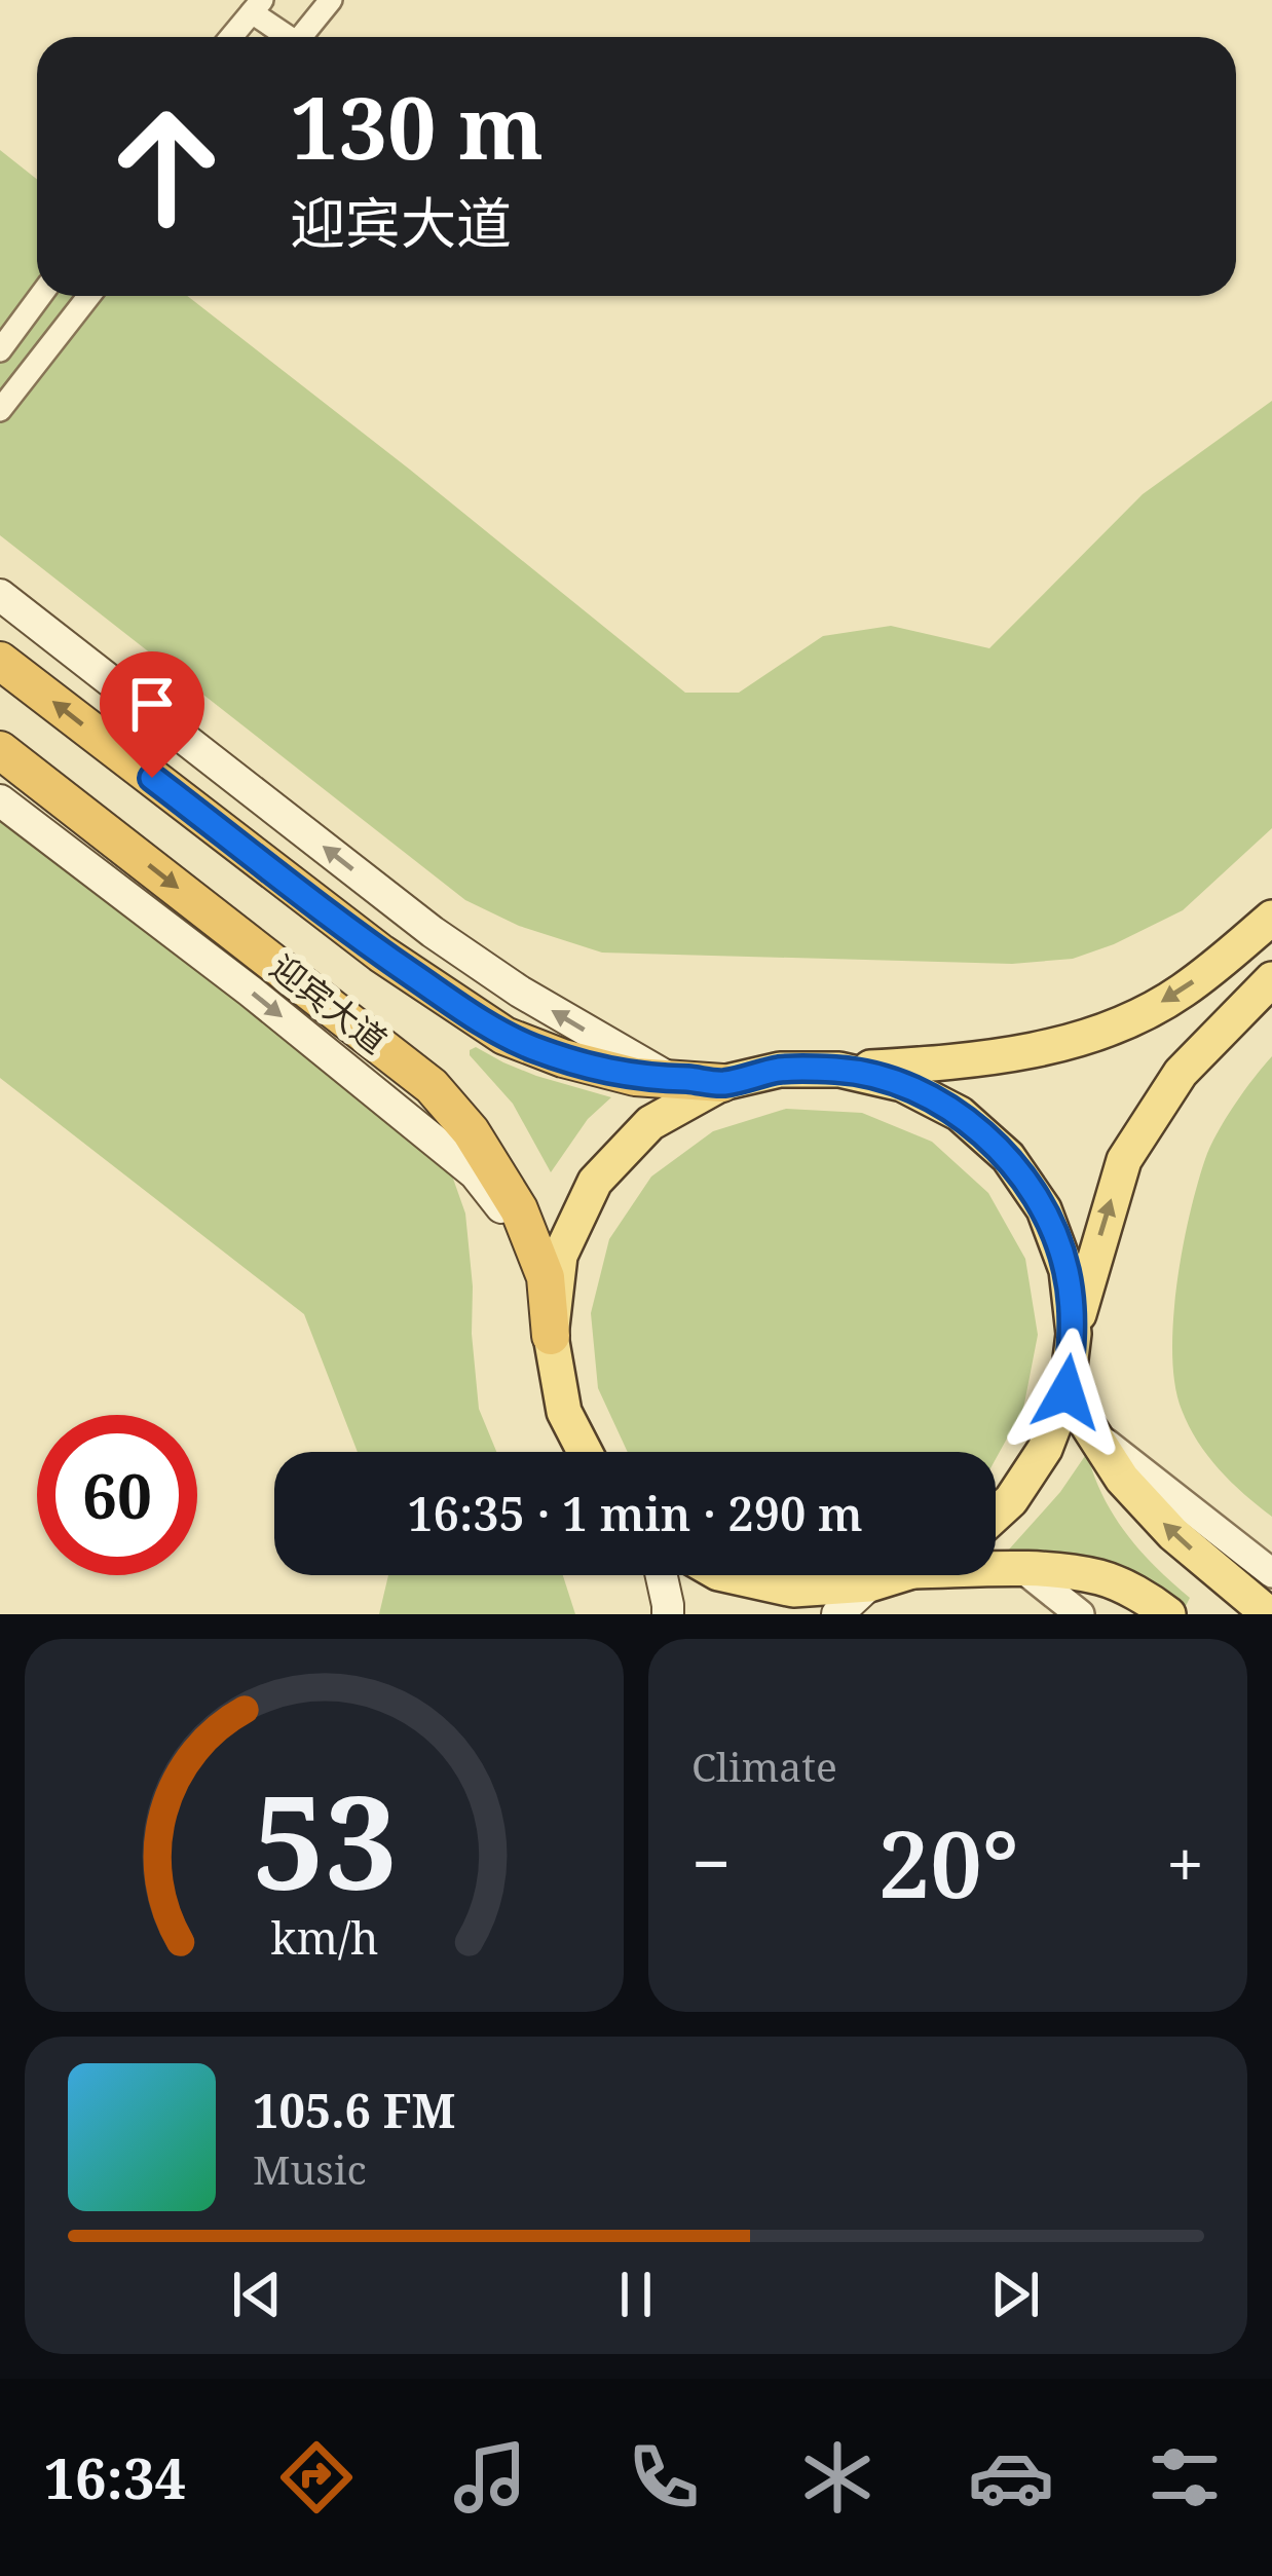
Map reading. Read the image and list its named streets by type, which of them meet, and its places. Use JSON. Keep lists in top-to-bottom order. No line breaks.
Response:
{"streets":{"highway":["迎宾大道"]},"page":{"turn":["130 m","迎宾大道"],"limit":"60","trip":"16:35 · 1 min · 290 m","tile":"Climate","heat":["−","20°","+"],"song":["105.6 FM","Music"],"tabs":"16:34","gauge":["53","km/h"]}}
